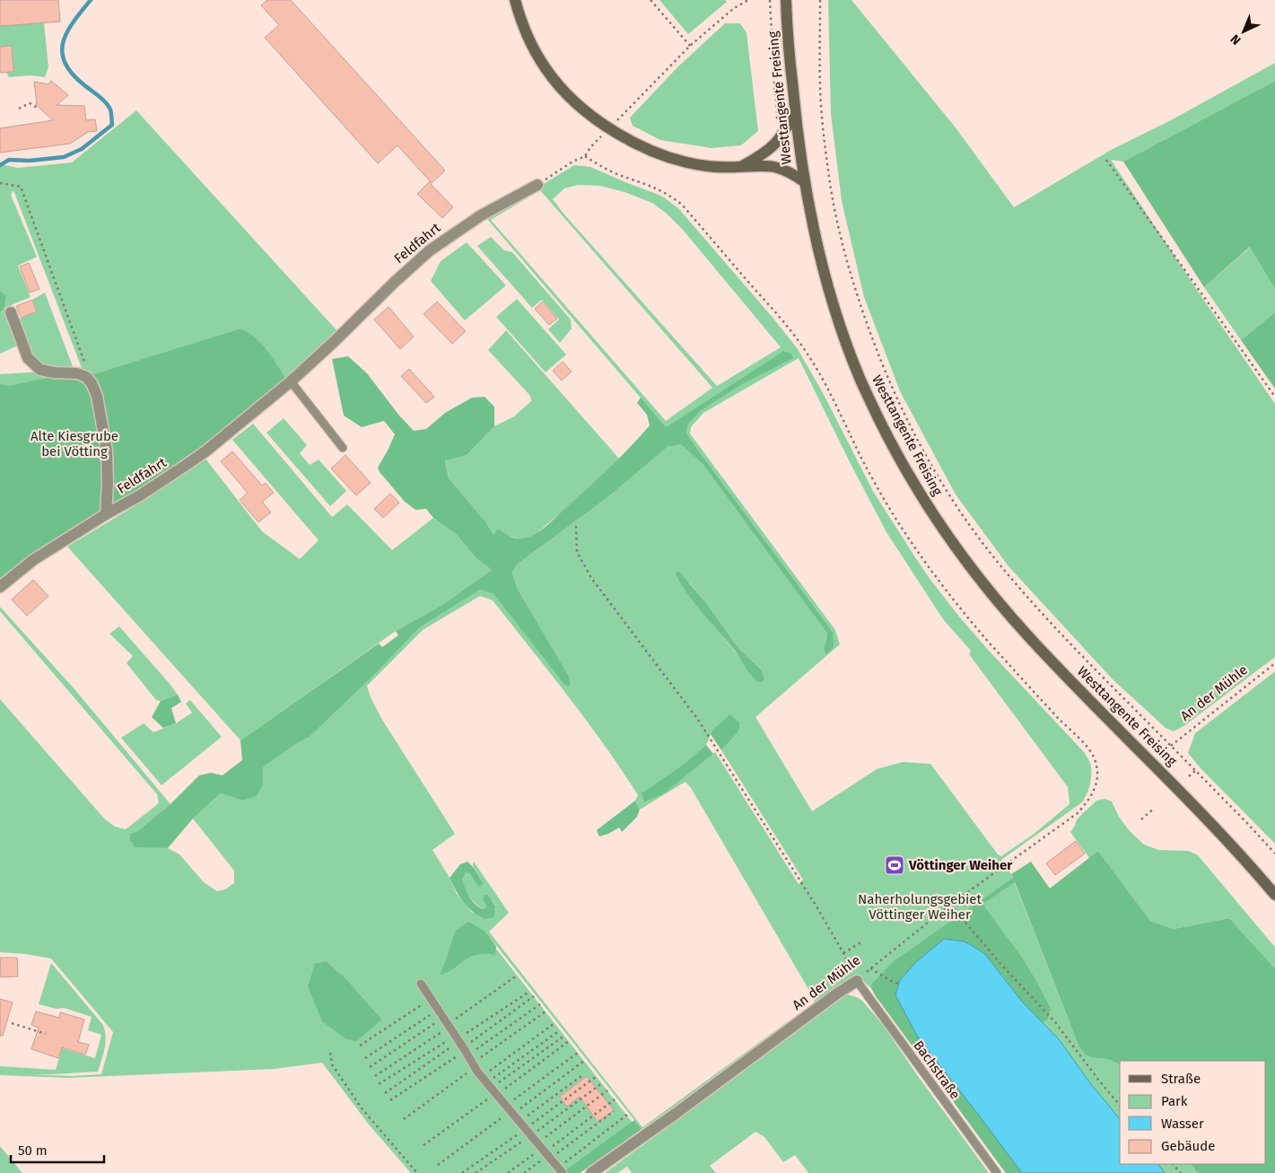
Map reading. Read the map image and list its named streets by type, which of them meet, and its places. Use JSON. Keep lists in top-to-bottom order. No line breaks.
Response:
{"streets":{"main road":["Westtangente Freising"],"street":["Feldfahrt","An der Mühle"],"lane":["Bachstraße"]},"crossings":[["An der Mühle","Bachstraße"]],"parks":["Alte Kiesgrube bei Vötting","Naherholungsgebiet Vöttinger Weiher"],"places":{"sports":["Vöttinger Weiher"]},"legend":["Straße","Park","Wasser","Gebäude"],"scale_bar":"50 m","north":"bottom left"}
